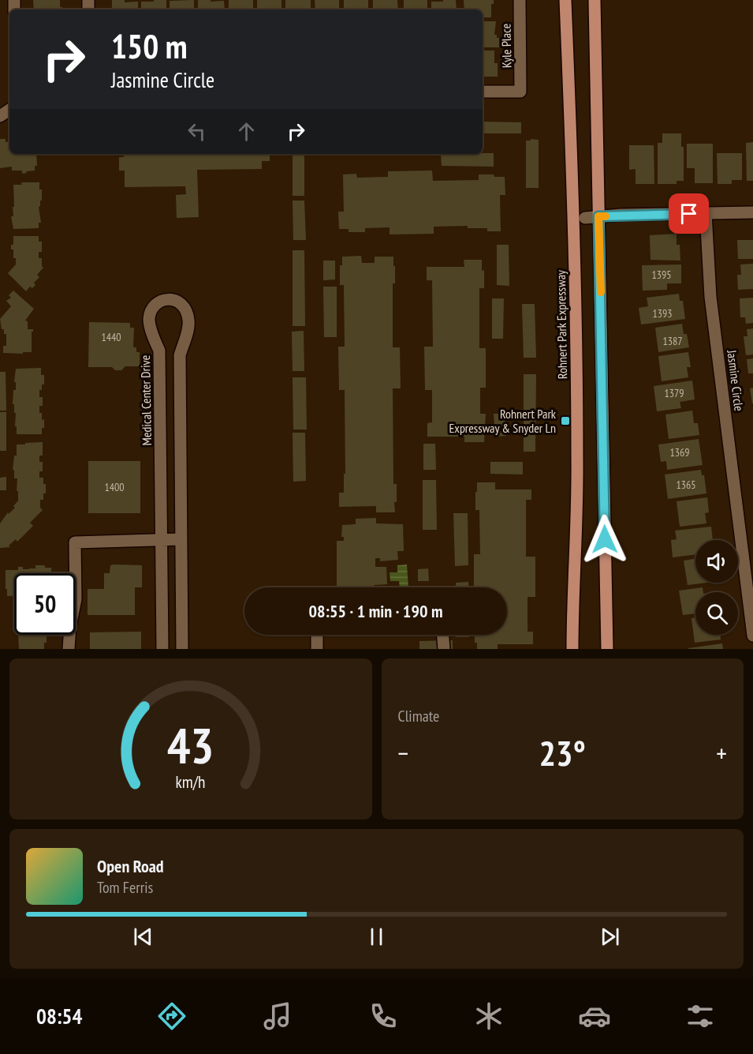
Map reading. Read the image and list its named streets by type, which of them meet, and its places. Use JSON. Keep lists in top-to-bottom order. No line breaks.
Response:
{"streets":{"main road":["Rohnert Park Expressway"],"street":["Kyle Place","Jasmine Circle","Medical Center Drive"]},"places":{"transit":["Rohnert Park Expressway & Snyder Ln"]},"house_numbers":["1395","1393","1440","1387","1379","1369","1365","1400"],"page":{"turn":["150 m","Jasmine Circle"],"limit":"50","trip":"08:55 · 1 min · 190 m","tile":"Climate","heat":["−","23°","+"],"song":["Open Road","Tom Ferris"],"tabs":"08:54","gauge":["43","km/h"]}}
